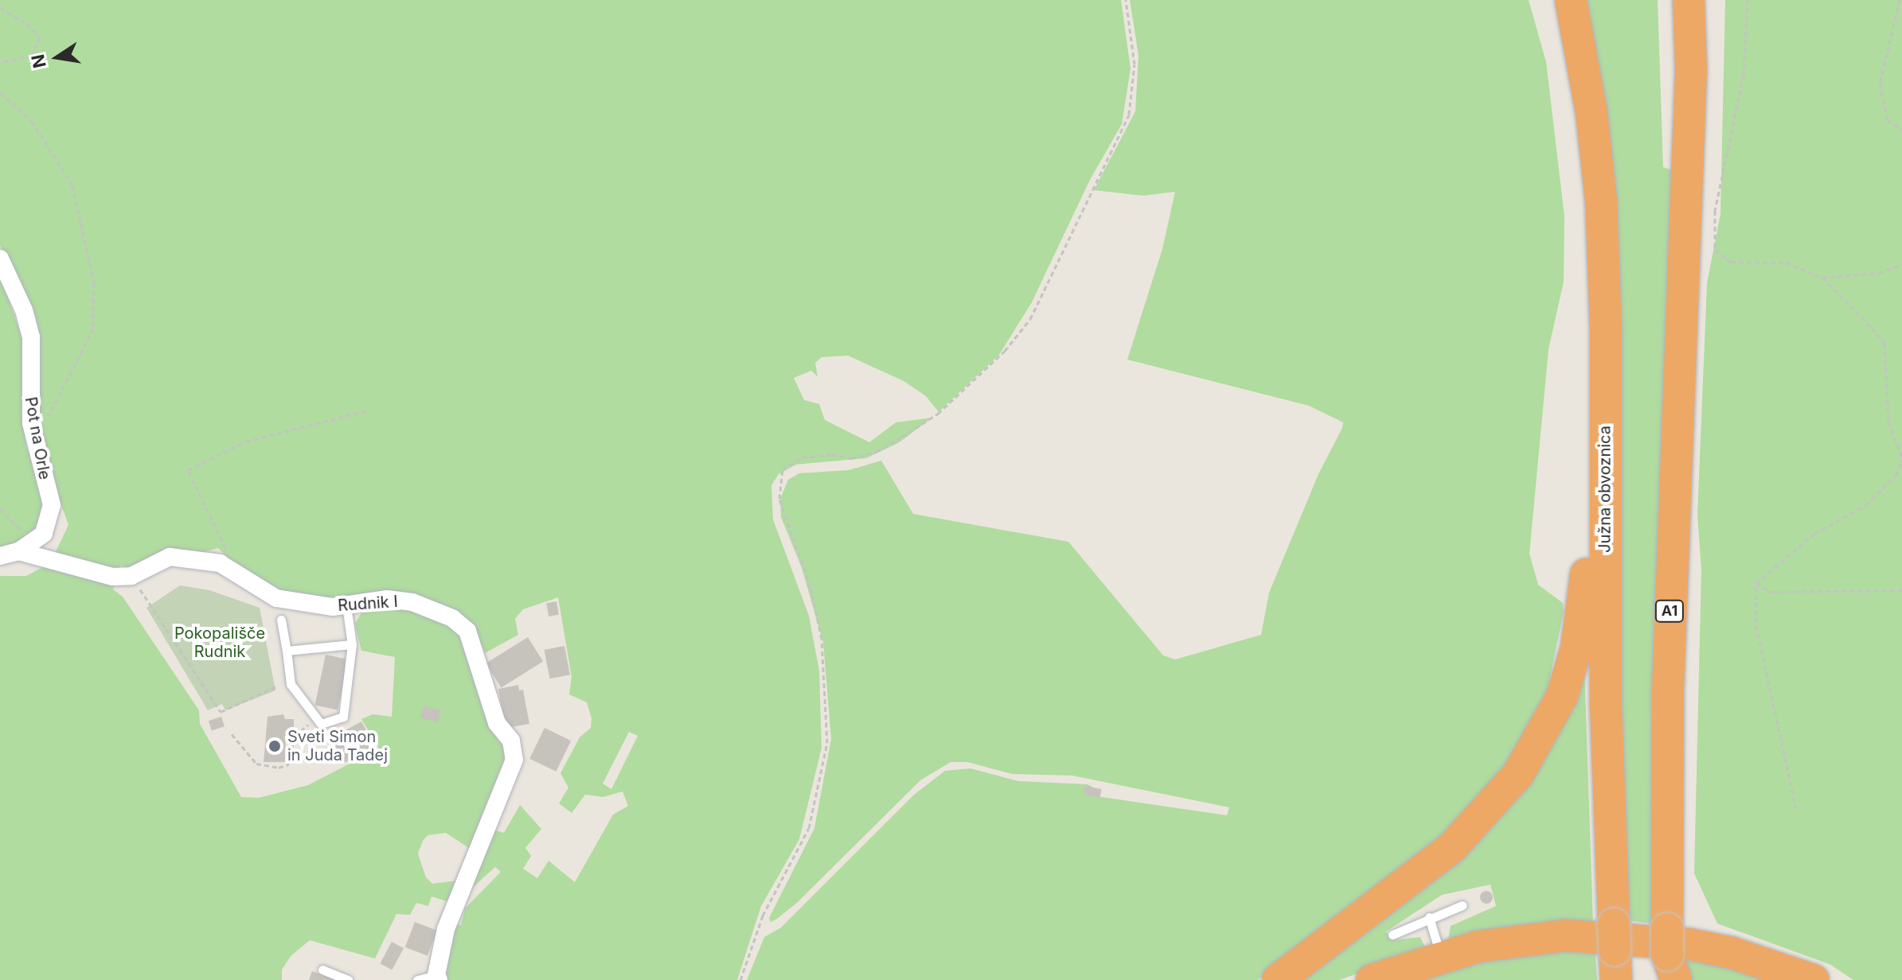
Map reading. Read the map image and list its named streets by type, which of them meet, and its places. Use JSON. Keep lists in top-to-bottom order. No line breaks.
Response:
{"streets":{"highway":["Južna obvoznica","A1"],"street":["Pot na Orle","Rudnik I"]},"parks":["Pokopališče Rudnik"],"places":["Sveti Simon in Juda Tadej"],"north":"left"}
